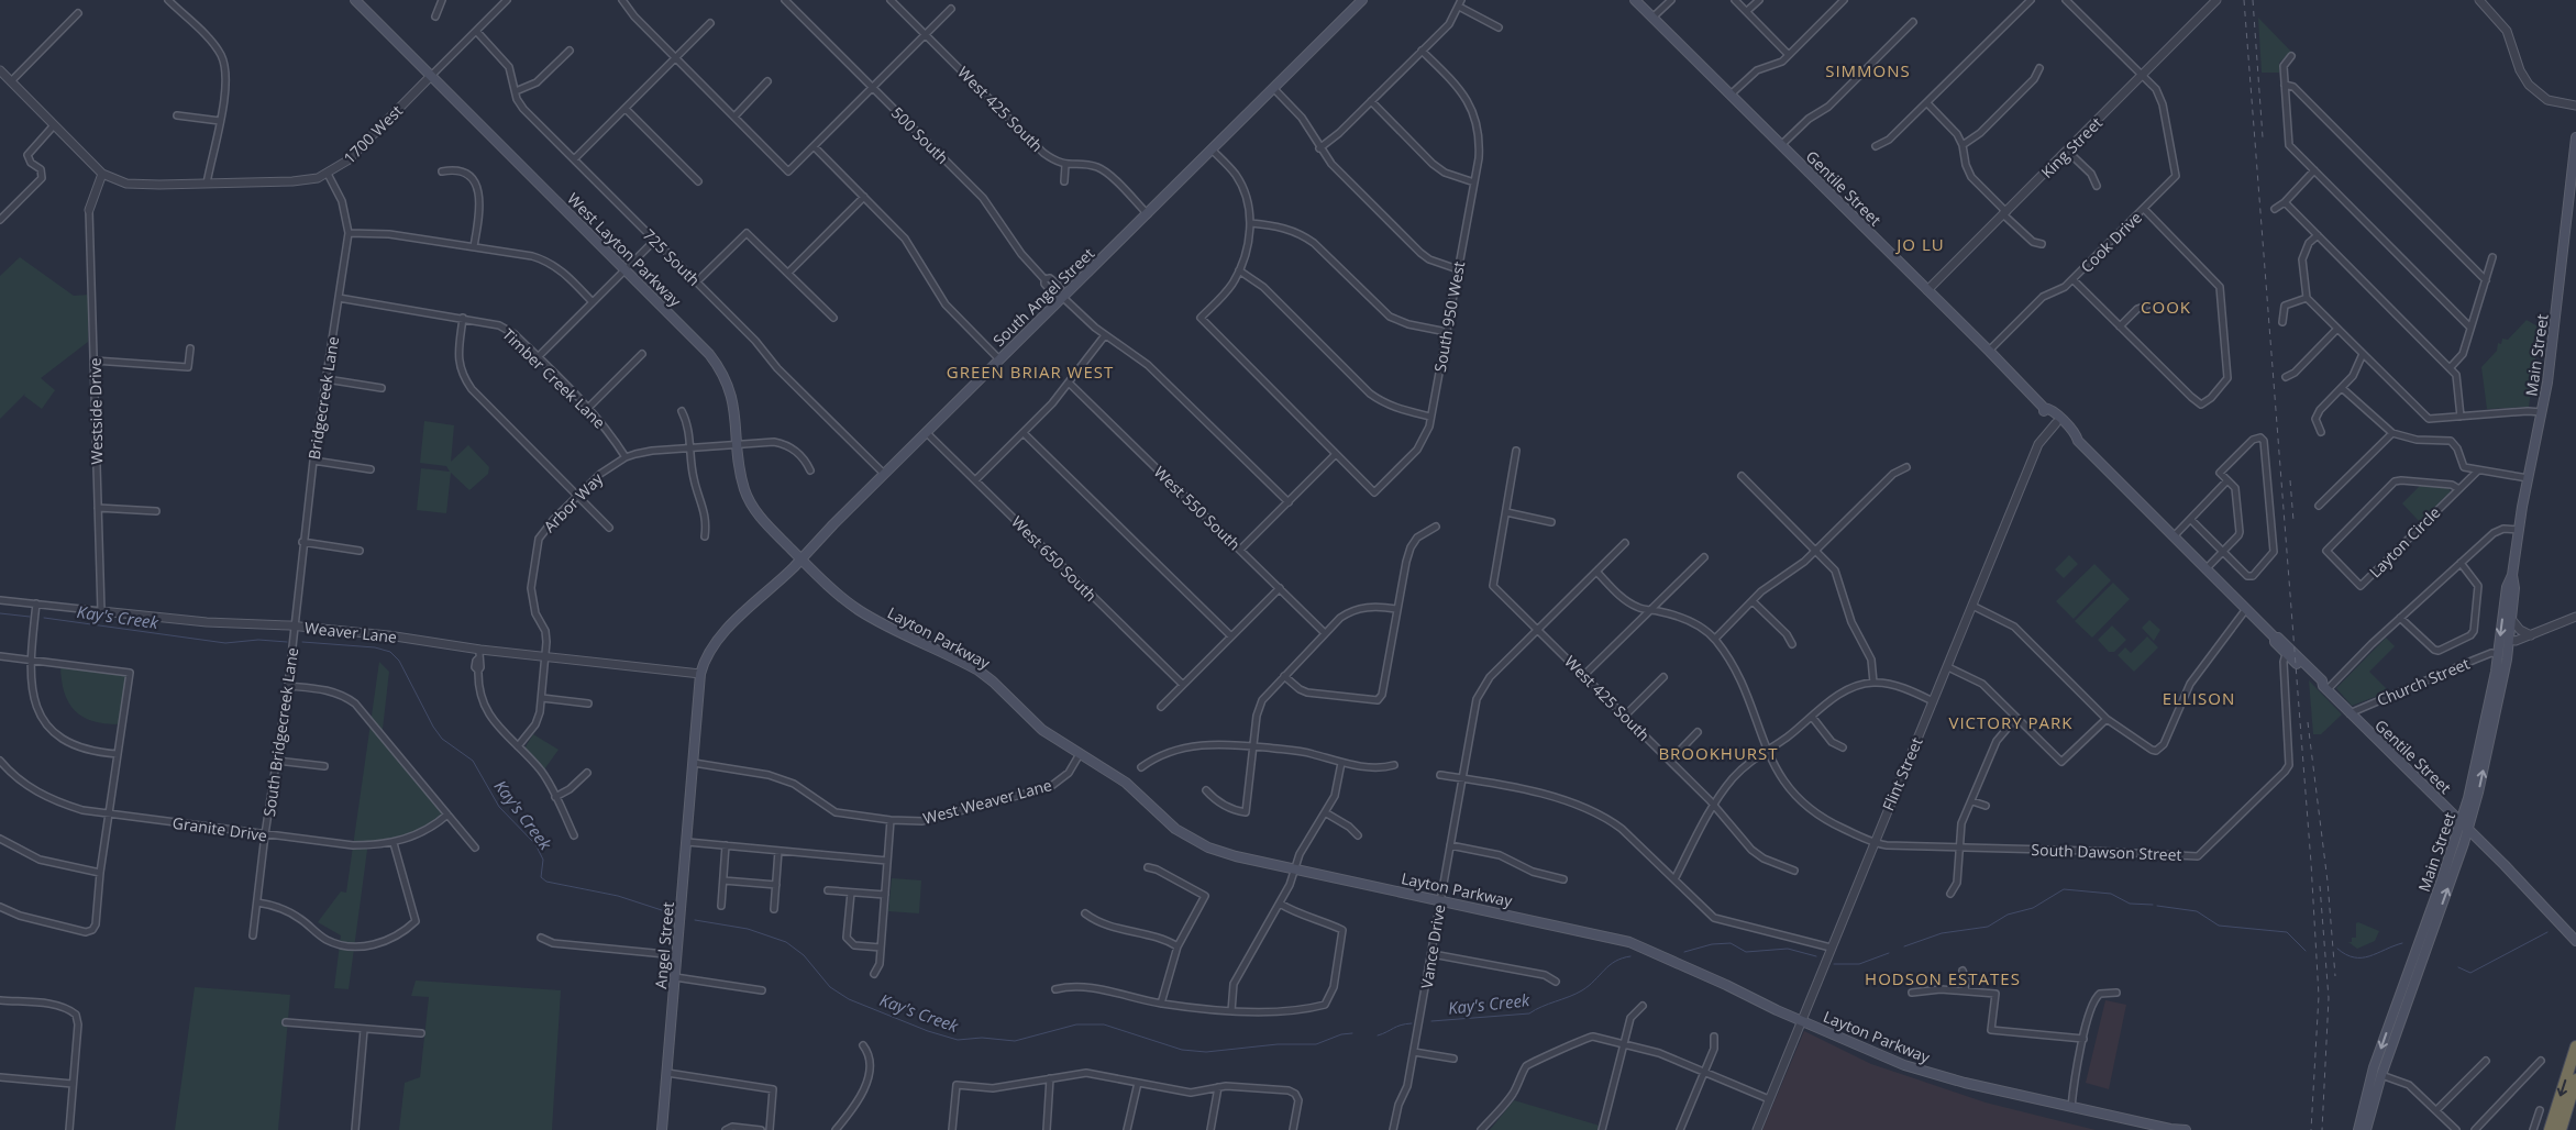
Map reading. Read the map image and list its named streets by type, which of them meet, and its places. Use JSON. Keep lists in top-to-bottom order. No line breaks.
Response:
{"streets":{"main road":["Gentile Street","West Layton Parkway","South Angel Street","Main Street","Layton Parkway","Angel Street"],"street":["West 425 South","1700 West","500 South","King Street","Cook Drive","725 South","South 950 West","Timber Creek Lane","Bridgecreek Lane","Westside Drive","Arbor Way","West 550 South","Layton Circle","West 650 South","Weaver Lane","Church Street","South Bridgecreek Lane","Flint Street","West Weaver Lane","Granite Drive","South Dawson Street","Vance Drive"]},"crossings":[["West 425 South","South Angel Street"],["West 425 South","Vance Drive"],["1700 West","West Layton Parkway"],["1700 West","725 South"],["1700 West","Bridgecreek Lane"],["500 South","South Angel Street"],["King Street","Gentile Street"],["King Street","Cook Drive"],["Gentile Street","Cook Drive"],["Gentile Street","Main Street"],["Gentile Street","Church Street"],["Gentile Street","Flint Street"],["Gentile Street","South Dawson Street"],["West Layton Parkway","South Angel Street"],["West Layton Parkway","Arbor Way"],["West Layton Parkway","Layton Parkway"],["725 South","South Angel Street"],["South Angel Street","West 650 South"],["South Angel Street","Weaver Lane"],["South Angel Street","Layton Parkway"],["South Angel Street","West Weaver Lane"],["South Angel Street","Angel Street"],["Main Street","Church Street"],["Timber Creek Lane","Bridgecreek Lane"],["Timber Creek Lane","Arbor Way"],["Bridgecreek Lane","Weaver Lane"],["Bridgecreek Lane","South Bridgecreek Lane"],["Westside Drive","Weaver Lane"],["Arbor Way","Weaver Lane"],["Weaver Lane","South Bridgecreek Lane"],["Layton Parkway","Flint Street"],["Layton Parkway","West Weaver Lane"],["Layton Parkway","Vance Drive"],["South Bridgecreek Lane","Granite Drive"],["Flint Street","South Dawson Street"],["West Weaver Lane","Angel Street"],["South Dawson Street","Vance Drive"]],"districts":["SIMMONS","JO LU","COOK","GREEN BRIAR WEST","ELLISON","VICTORY PARK","BROOKHURST","HODSON ESTATES"],"water":["Kay's Creek"]}
